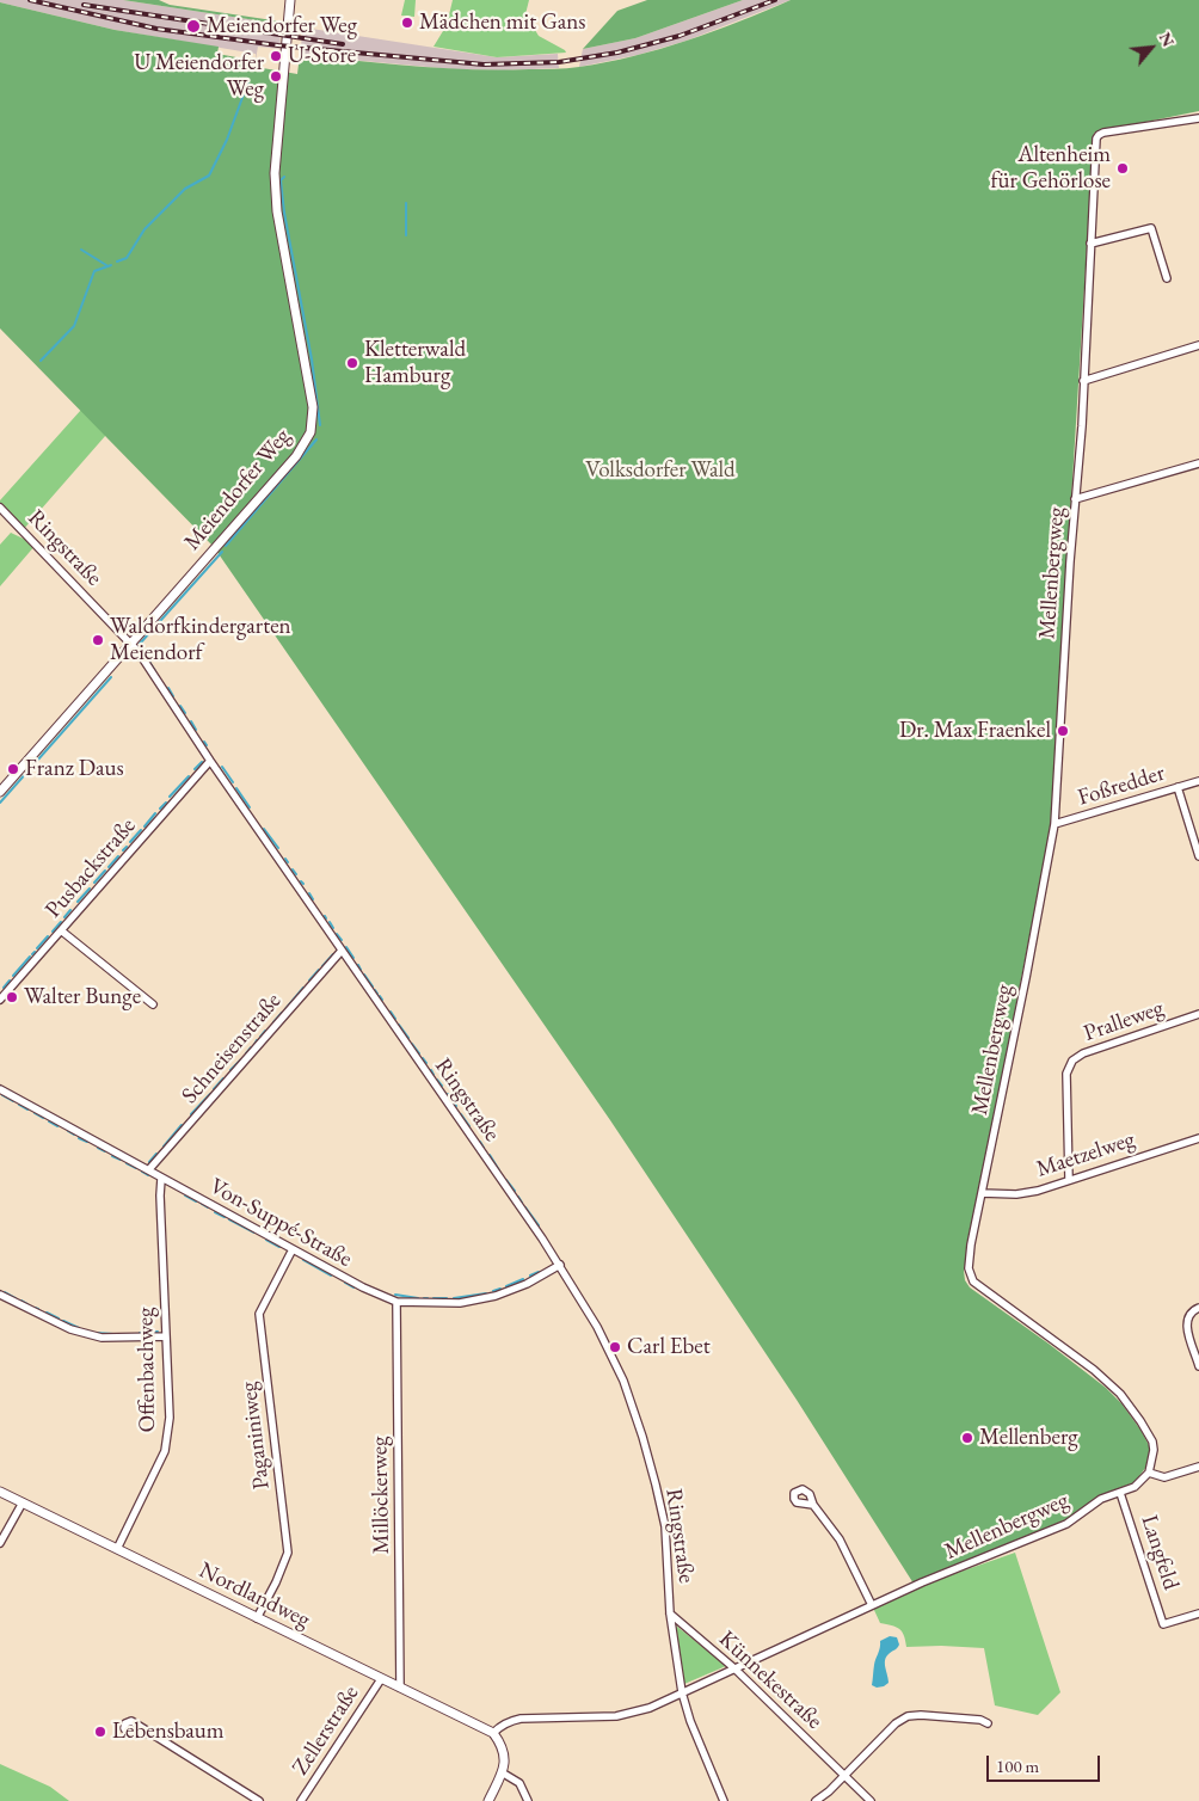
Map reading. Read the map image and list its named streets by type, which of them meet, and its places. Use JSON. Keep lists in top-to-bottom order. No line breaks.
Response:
{"streets":{"street":["Meiendorfer Weg","Ringstraße","Mellenbergweg","Foßredder","Pusbackstraße","Pralleweg","Schneisenstraße","Maetzelweg","Von-Suppé-Straße","Offenbachweg","Paganiniweg","Millöckerweg","Langfeld","Nordlandweg","Künnekestraße","Zellerstraße"]},"crossings":[["Meiendorfer Weg","Ringstraße"],["Ringstraße","Mellenbergweg"],["Ringstraße","Pusbackstraße"],["Ringstraße","Schneisenstraße"],["Ringstraße","Von-Suppé-Straße"],["Ringstraße","Künnekestraße"],["Mellenbergweg","Foßredder"],["Mellenbergweg","Maetzelweg"],["Mellenbergweg","Langfeld"],["Mellenbergweg","Künnekestraße"],["Pralleweg","Maetzelweg"],["Schneisenstraße","Von-Suppé-Straße"],["Von-Suppé-Straße","Offenbachweg"],["Von-Suppé-Straße","Paganiniweg"],["Von-Suppé-Straße","Millöckerweg"],["Offenbachweg","Nordlandweg"],["Paganiniweg","Nordlandweg"],["Millöckerweg","Nordlandweg"],["Nordlandweg","Zellerstraße"]],"parks":["Volksdorfer Wald"],"places":["Mädchen mit Gans","Meiendorfer Weg","U-Store","U Meiendorfer Weg","Altenheim für Gehörlose","Kletterwald Hamburg","Waldorfkindergarten Meiendorf","Dr. Max Fraenkel","Franz Daus","Walter Bunge","Carl Ebet","Mellenberg","Lebensbaum"],"scale_bar":"100 m","north":"top right"}
